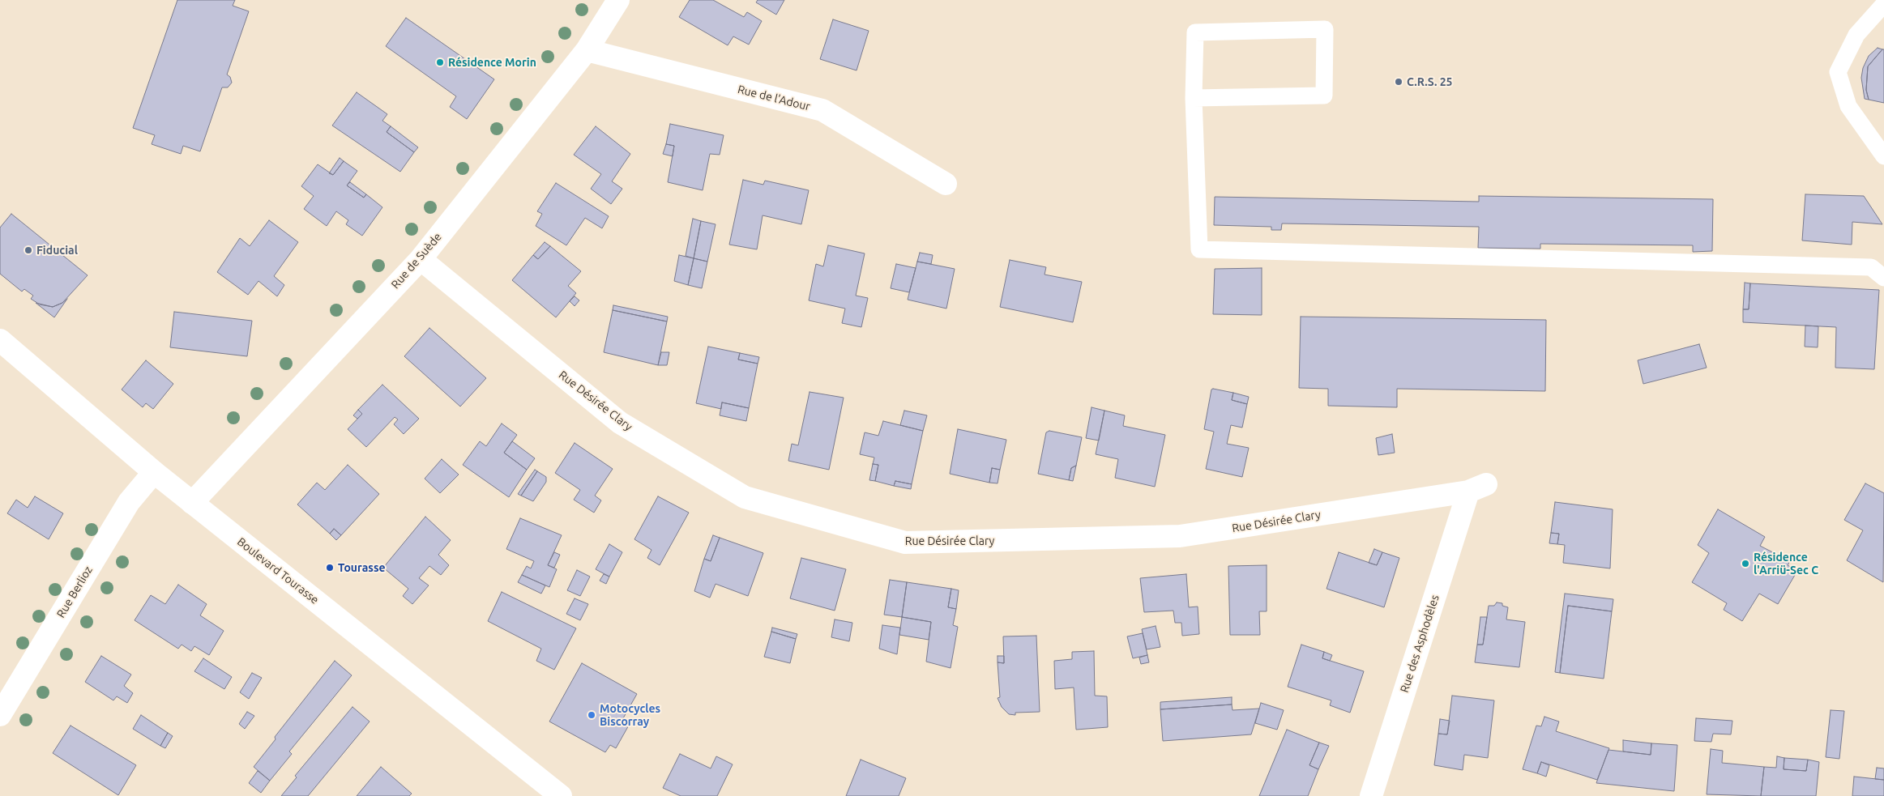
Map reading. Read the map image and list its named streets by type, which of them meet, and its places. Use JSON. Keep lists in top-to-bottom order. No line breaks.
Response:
{"streets":{"street":["Rue de l'Adour","Rue de Suède","Rue Désirée Clary","Boulevard Tourasse","Rue Berlioz","Rue des Asphodèles"]},"crossings":[["Rue de l'Adour","Rue de Suède"],["Rue de Suède","Rue Désirée Clary"],["Rue de Suède","Boulevard Tourasse"],["Rue Désirée Clary","Rue des Asphodèles"],["Boulevard Tourasse","Rue Berlioz"]],"places":["Résidence Morin","C.R.S. 25","Fiducial","Résidence l'Arriü-Sec C","Tourasse","Motocycles Biscorray"]}
